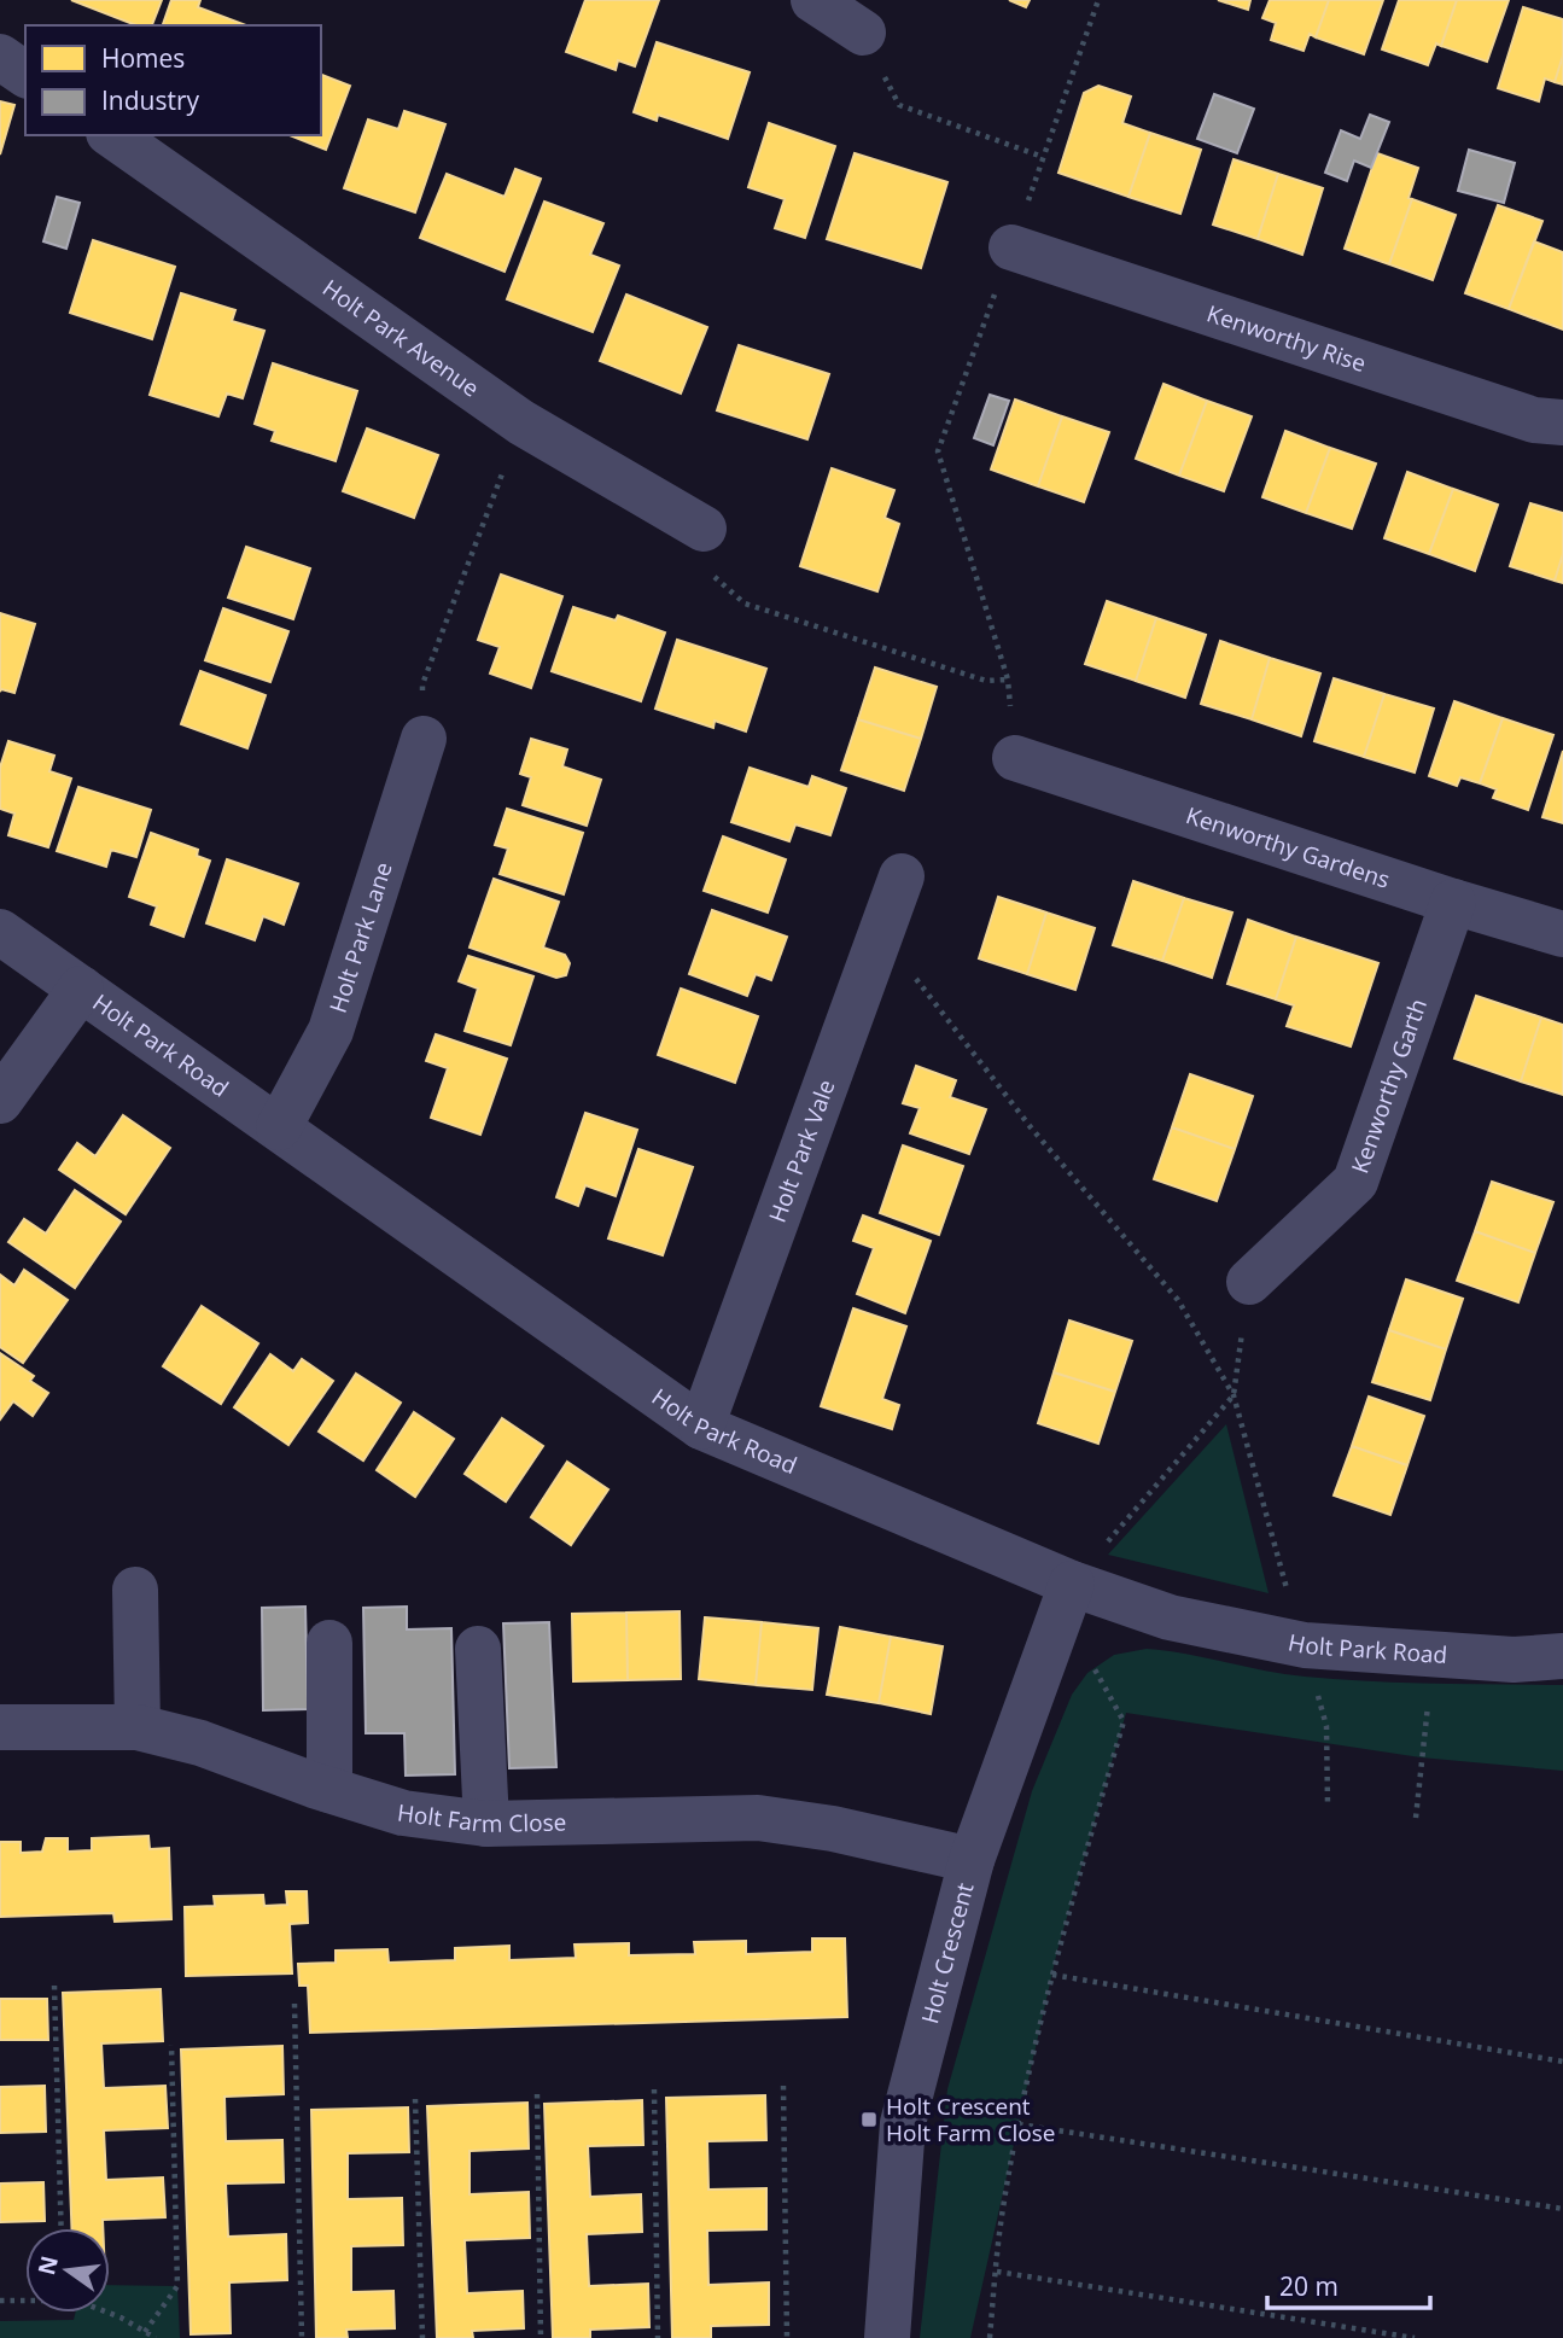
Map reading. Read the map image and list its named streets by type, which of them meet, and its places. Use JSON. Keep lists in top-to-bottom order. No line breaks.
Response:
{"streets":{"street":["Holt Park Avenue","Kenworthy Rise","Kenworthy Gardens","Holt Park Lane","Holt Park Road","Kenworthy Garth","Holt Park Vale","Holt Farm Close","Holt Crescent"]},"crossings":[["Kenworthy Gardens","Kenworthy Garth"],["Holt Park Lane","Holt Park Road"],["Holt Park Road","Holt Park Vale"],["Holt Park Road","Holt Crescent"],["Holt Farm Close","Holt Crescent"]],"places":{"transit":["Holt Crescent Holt Farm Close"]},"legend":["Homes","Industry"],"scale_bar":"20 m","north":"left"}
